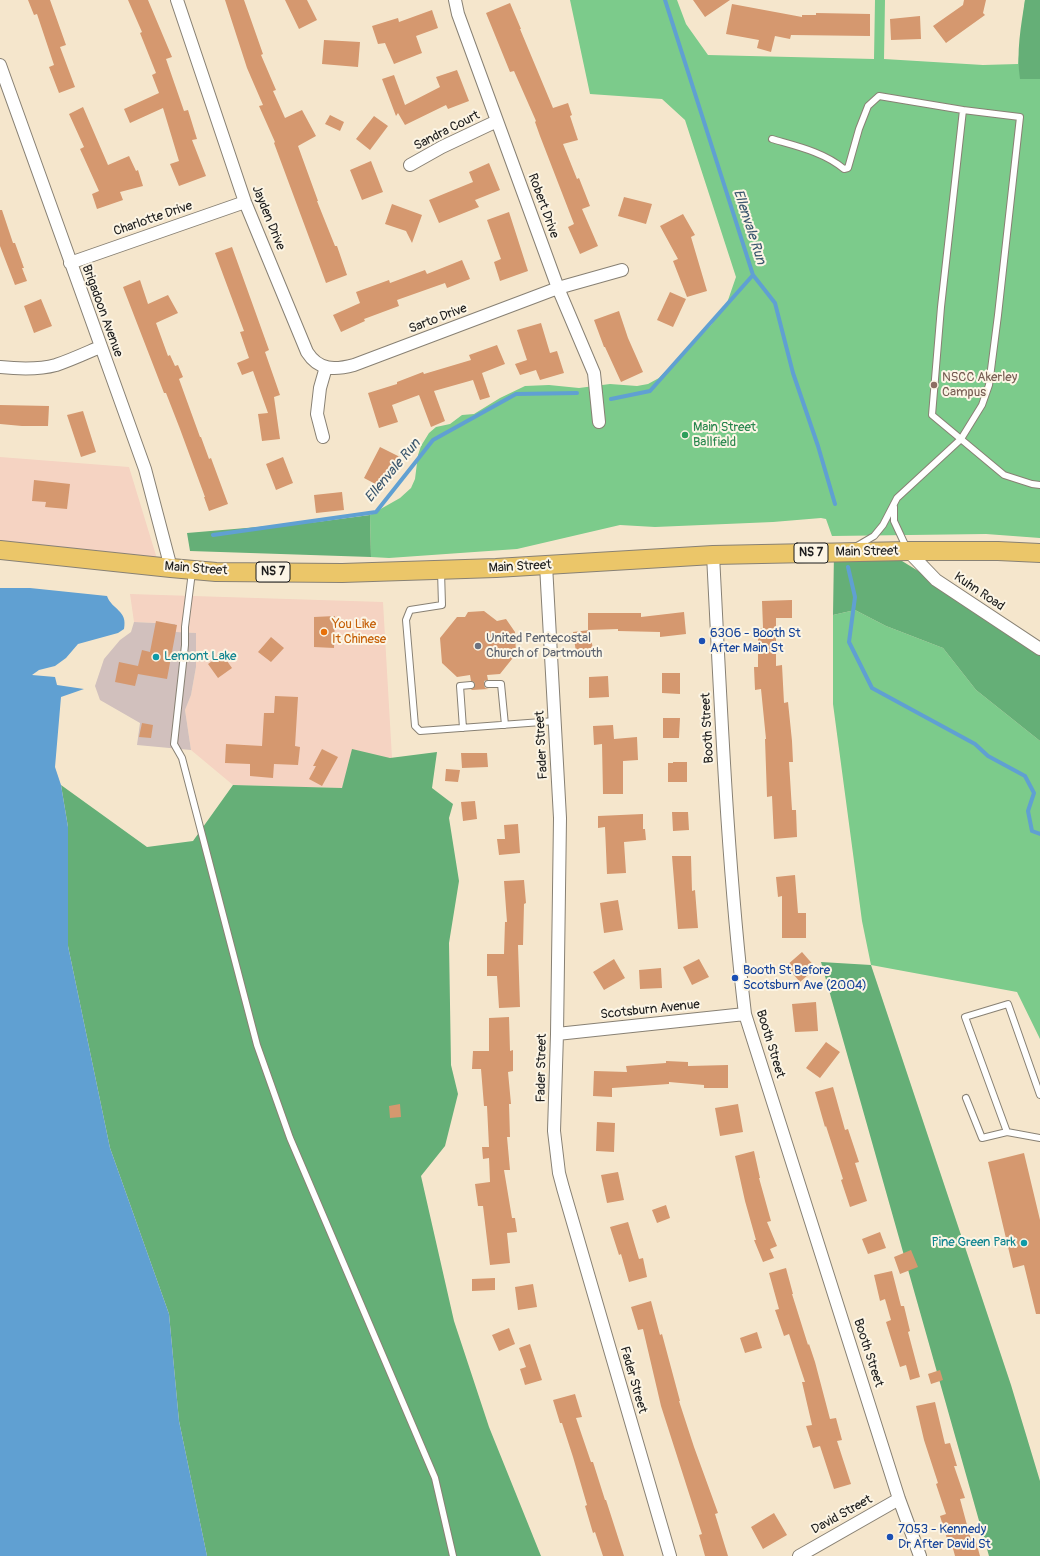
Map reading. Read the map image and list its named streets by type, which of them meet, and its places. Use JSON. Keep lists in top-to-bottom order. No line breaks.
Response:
{"streets":{"main road":["Main Street","NS 7"],"street":["Sandra Court","Robert Drive","Jayden Drive","Charlotte Drive","Brigadoon Avenue","Sarto Drive","Kuhn Road","Booth Street","Fader Street","Scotsburn Avenue","David Street"]},"crossings":[["Sandra Court","Robert Drive"],["Robert Drive","Sarto Drive"],["Jayden Drive","Charlotte Drive"],["Jayden Drive","Sarto Drive"],["Charlotte Drive","Brigadoon Avenue"],["Brigadoon Avenue","Main Street"],["Main Street","Kuhn Road"],["Main Street","Booth Street"],["Main Street","Fader Street"],["Booth Street","Scotsburn Avenue"],["Booth Street","David Street"],["Fader Street","Scotsburn Avenue"]],"water":["Ellenvale Run"],"places":["NSCC Akerley Campus","Main Street Ballfield","You Like It Chinese","6306 - Booth St After Main St","United Pentecostal Church of Dartmouth","Lemont Lake","Booth St Before Scotsburn Ave (2004)","Pine Green Park","7053 - Kennedy Dr After David St"]}
